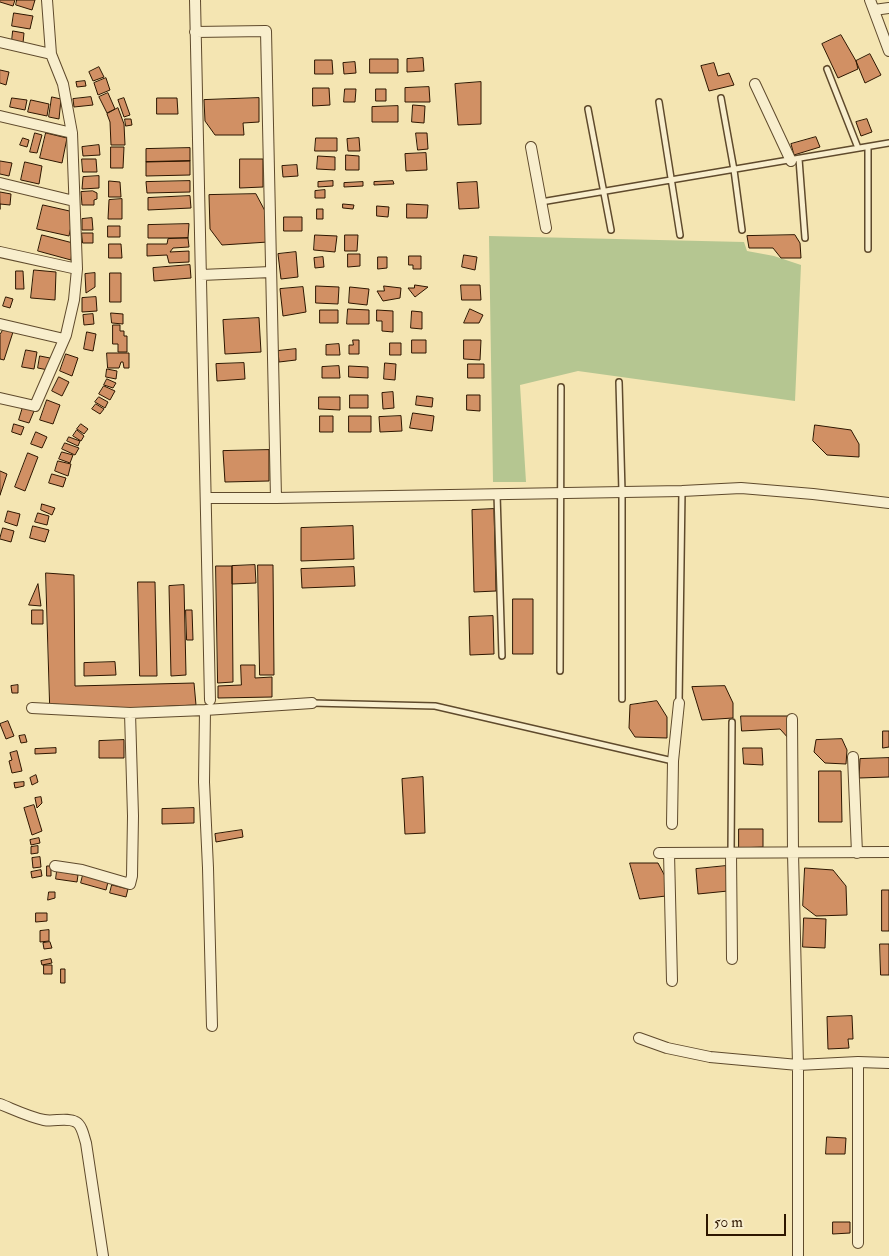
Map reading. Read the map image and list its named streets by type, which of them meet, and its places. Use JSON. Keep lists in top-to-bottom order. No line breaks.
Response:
{"scale_bar":"50 m"}
